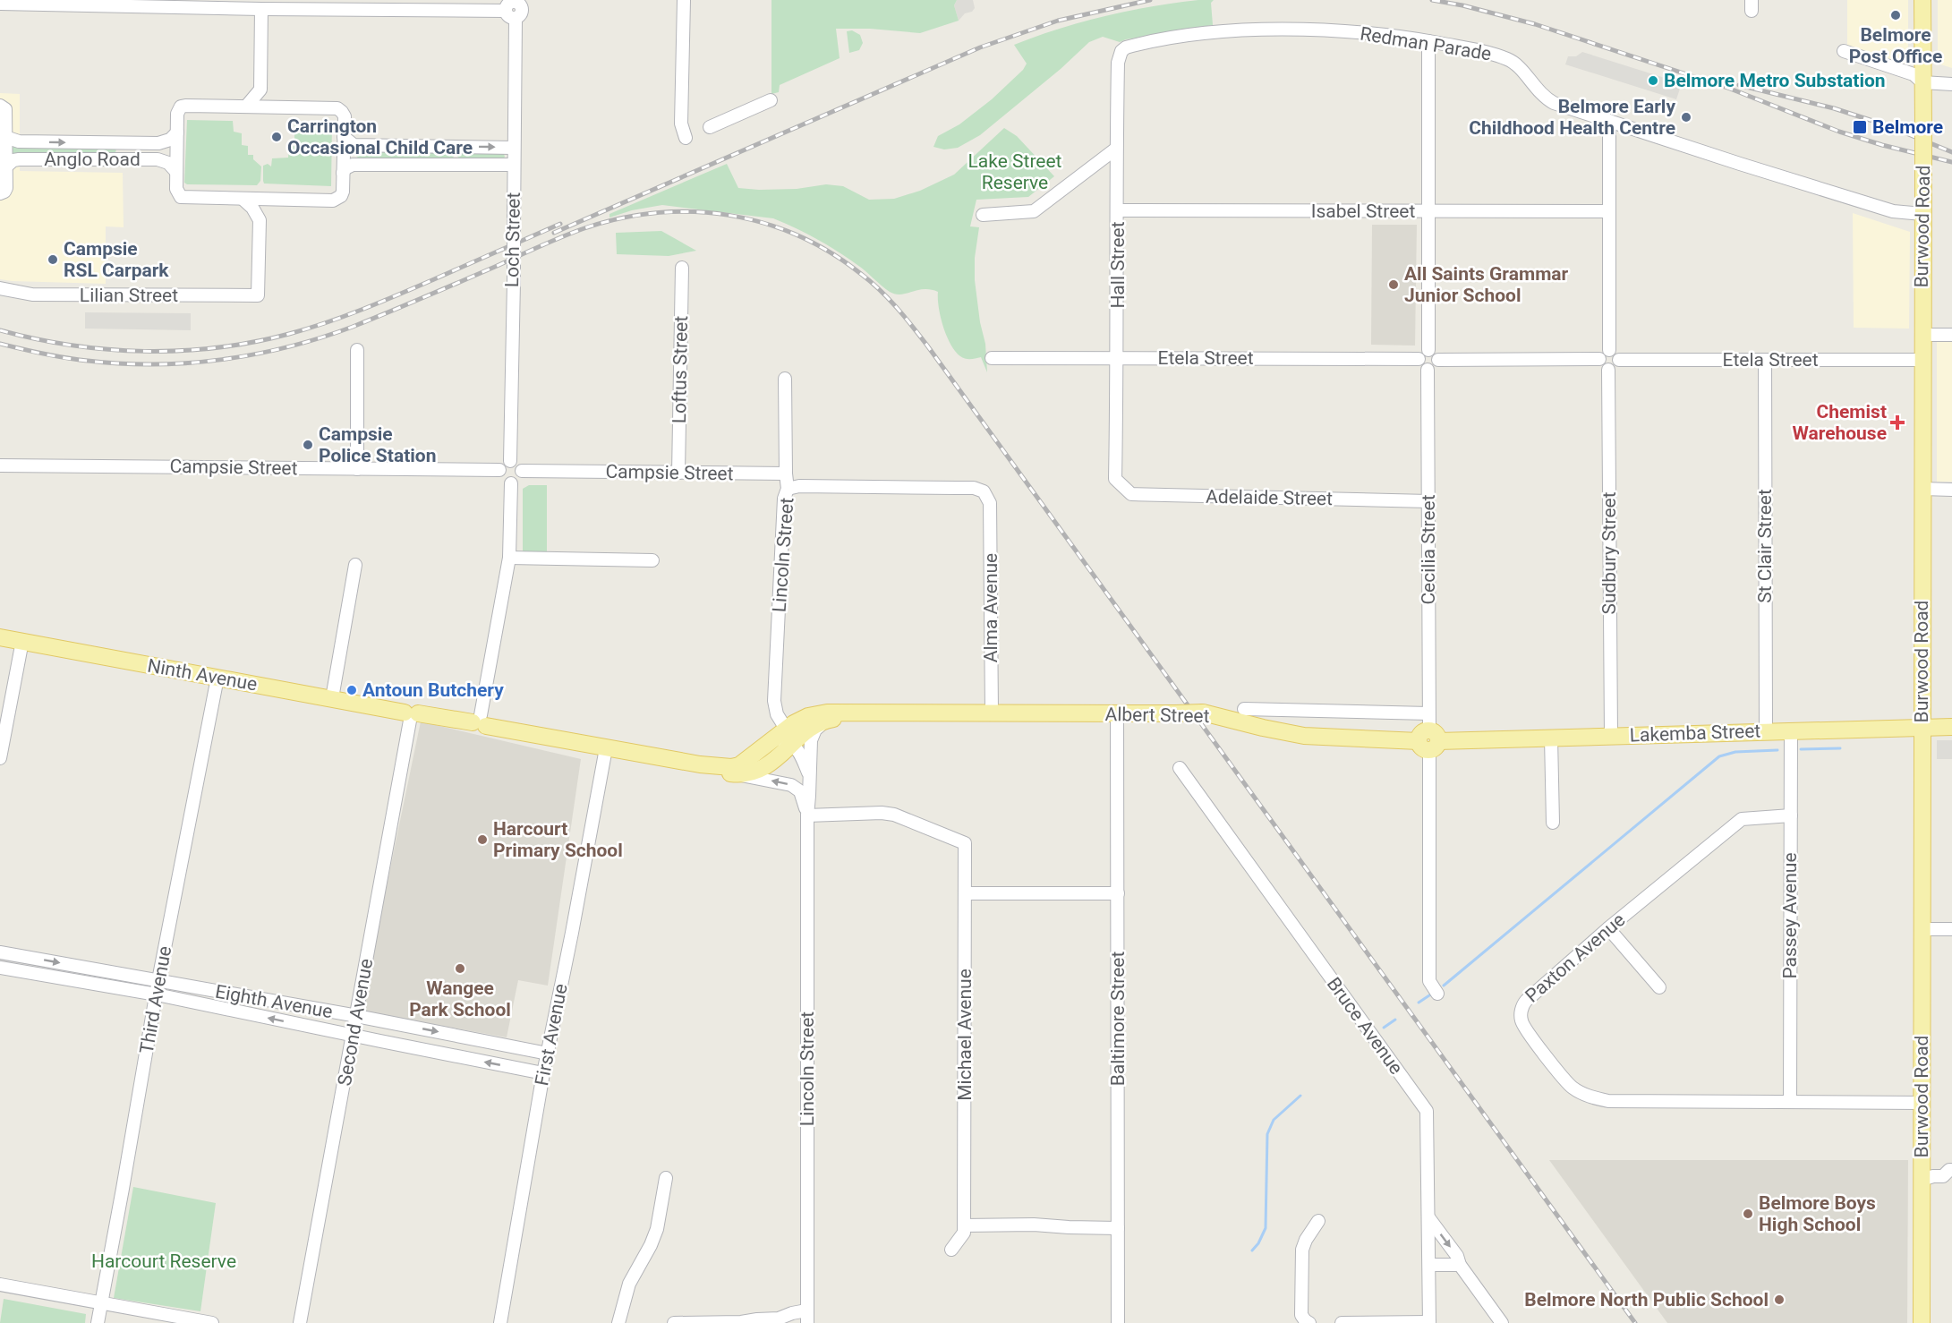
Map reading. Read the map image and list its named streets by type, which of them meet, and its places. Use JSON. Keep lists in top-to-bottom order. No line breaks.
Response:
{"streets":{"main road":["Burwood Road","Ninth Avenue","Albert Street","Lakemba Street"],"street":["Redman Parade","Anglo Road","Isabel Street","Loch Street","Hall Street","Lilian Street","Etela Street","Loftus Street","Campsie Street","Adelaide Street","St Clair Street","Cecilia Street","Sudbury Street","Lincoln Street","Alma Avenue","Passey Avenue","Paxton Avenue","Third Avenue","Eighth Avenue","Baltimore Street","Second Avenue","Bruce Avenue","First Avenue","Michael Avenue"]},"crossings":[["Redman Parade","Burwood Road"],["Redman Parade","Hall Street"],["Isabel Street","Hall Street"],["Burwood Road","Etela Street"],["Burwood Road","Lakemba Street"],["Burwood Road","Paxton Avenue"],["Loch Street","Campsie Street"],["Hall Street","Etela Street"],["Hall Street","Adelaide Street"],["Etela Street","St Clair Street"],["Etela Street","Cecilia Street"],["Etela Street","Sudbury Street"],["Loftus Street","Campsie Street"],["Campsie Street","Lincoln Street"],["Adelaide Street","Cecilia Street"],["St Clair Street","Lakemba Street"],["Cecilia Street","Albert Street"],["Cecilia Street","Lakemba Street"],["Sudbury Street","Lakemba Street"],["Lincoln Street","Alma Avenue"],["Lincoln Street","Albert Street"],["Lincoln Street","Michael Avenue"],["Alma Avenue","Albert Street"],["Ninth Avenue","Albert Street"],["Ninth Avenue","Third Avenue"],["Ninth Avenue","Second Avenue"],["Ninth Avenue","First Avenue"],["Albert Street","Lakemba Street"],["Albert Street","Baltimore Street"],["Lakemba Street","Passey Avenue"],["Passey Avenue","Paxton Avenue"],["Third Avenue","Eighth Avenue"],["Eighth Avenue","Second Avenue"],["Eighth Avenue","First Avenue"]],"parks":["Lake Street Reserve","Harcourt Reserve"],"places":{"other":["Belmore Post Office","Belmore Metro Substation","Belmore Early Childhood Health Centre","Carrington Occasional Child Care","Campsie RSL Carpark","All Saints Grammar Junior School","Campsie Police Station","Antoun Butchery","Harcourt Primary School","Wangee Park School","Belmore Boys High School","Belmore North Public School"],"transit":["Belmore"],"health":["Chemist Warehouse"]}}
